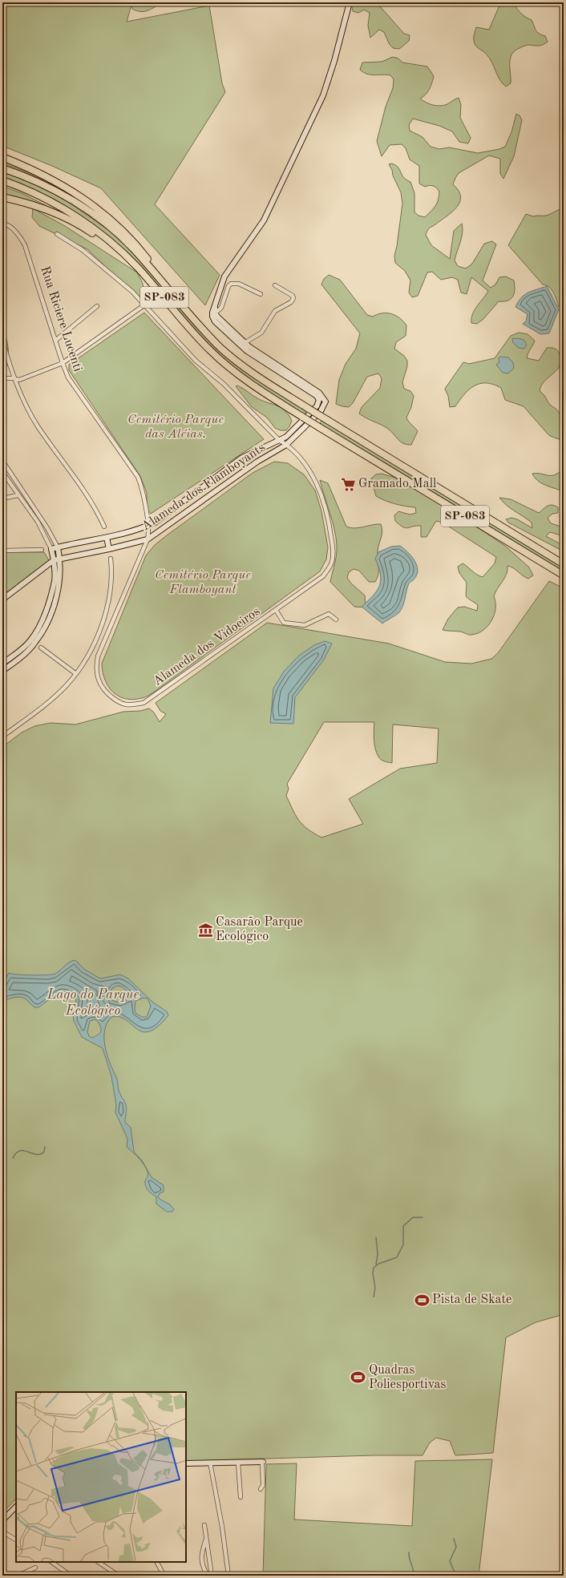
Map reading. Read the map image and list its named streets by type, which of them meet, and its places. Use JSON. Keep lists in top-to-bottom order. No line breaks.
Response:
{"streets":{"highway":["SP-083"],"street":["Rua Riciere Lucenti","Alameda dos Flamboyants","Alameda dos Vidoeiros"]},"crossings":[["Rua Riciere Lucenti","Alameda dos Flamboyants"],["Rua Riciere Lucenti","Alameda dos Vidoeiros"],["Alameda dos Flamboyants","Alameda dos Vidoeiros"]],"water":["Lago do Parque Ecológico"],"parks":["Cemitério Parque das Aléias.","Cemitério Parque Flamboyant"],"places":{"supermarket":["Gramado Mall"],"museum":["Casarão Parque Ecológico"],"sports":["Pista de Skate","Quadras Poliesportivas"]}}
